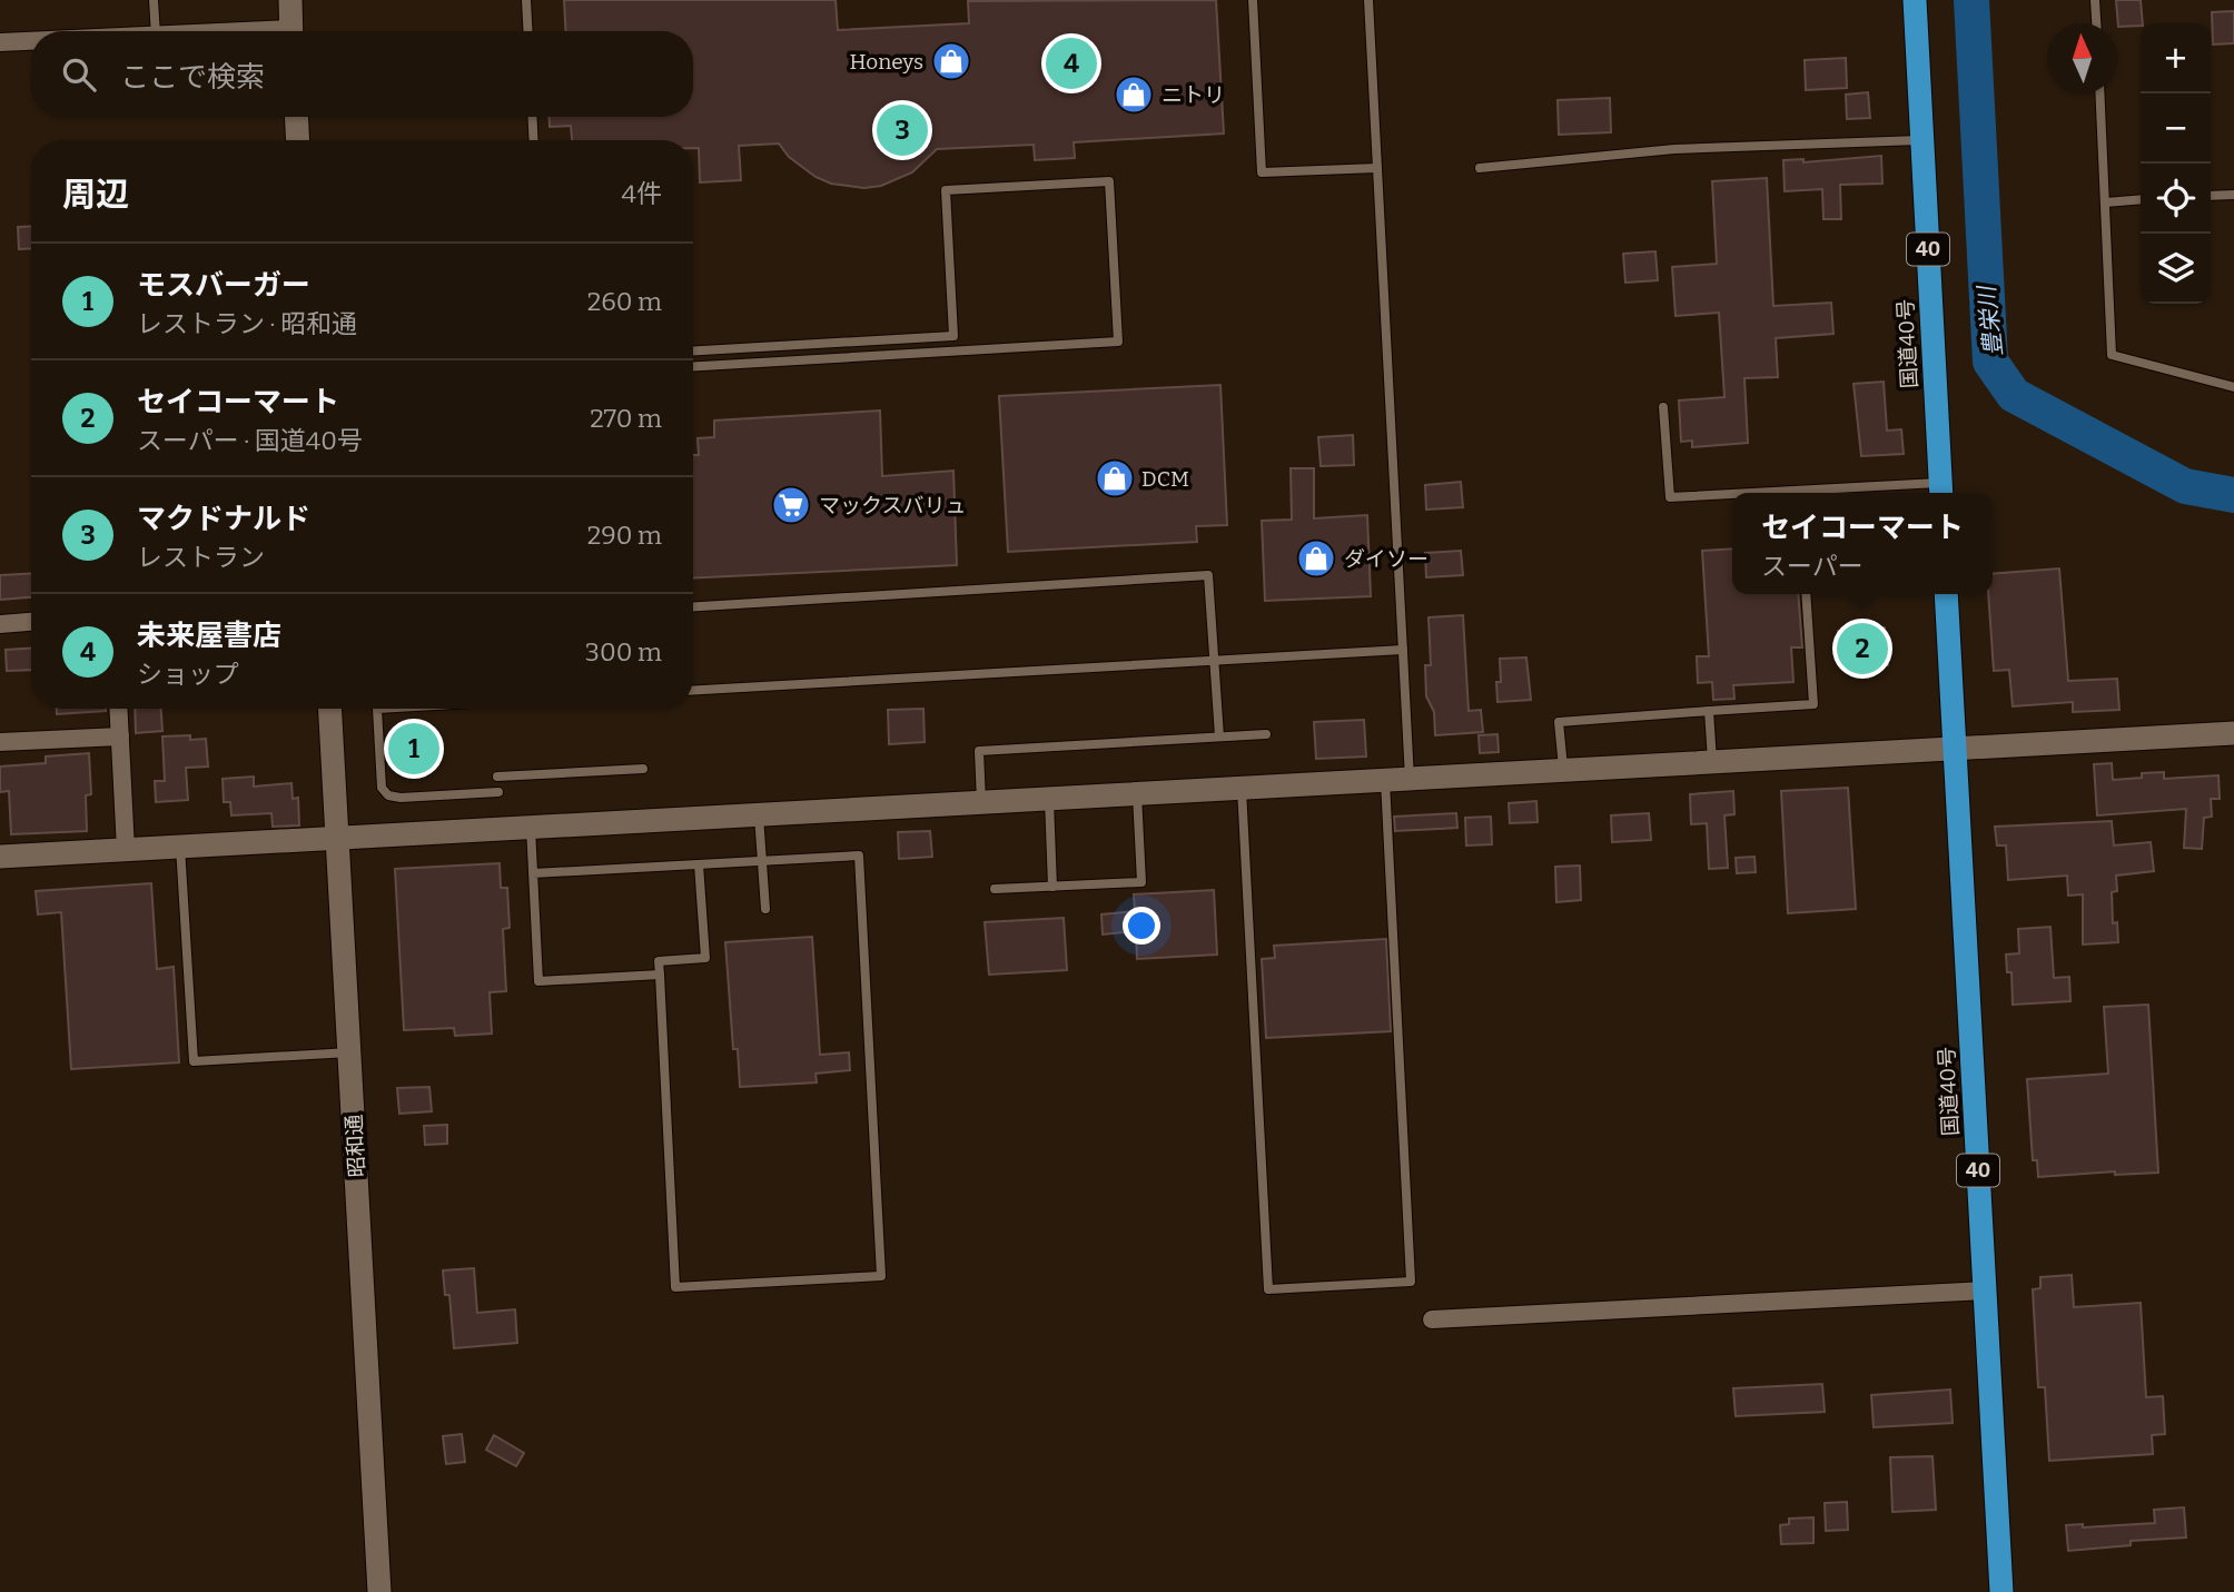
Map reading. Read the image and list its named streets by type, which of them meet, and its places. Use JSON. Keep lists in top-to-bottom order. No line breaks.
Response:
{"streets":{"highway":["40","国道40号"],"street":["昭和通"]},"water":["豊栄川"],"places":{"shop":["Honeys","ニトリ","DCM","ダイソー"],"supermarket":["マックスバリュ"]},"north":"top","page":{"map_buttons":["+","−"],"search":"ここで検索","pins":["4","3","2","1"],"heading":["周辺","4件"],"list":[{"mark":"1","name":"モスバーガー","note":"レストラン · 昭和通","value":"260 m"},{"mark":"2","name":"セイコーマート","note":"スーパー · 国道40号","value":"270 m"},{"mark":"3","name":"マクドナルド","note":"レストラン","value":"290 m"},{"mark":"4","name":"未来屋書店","note":"ショップ","value":"300 m"}],"popup":["セイコーマート","スーパー"]}}
